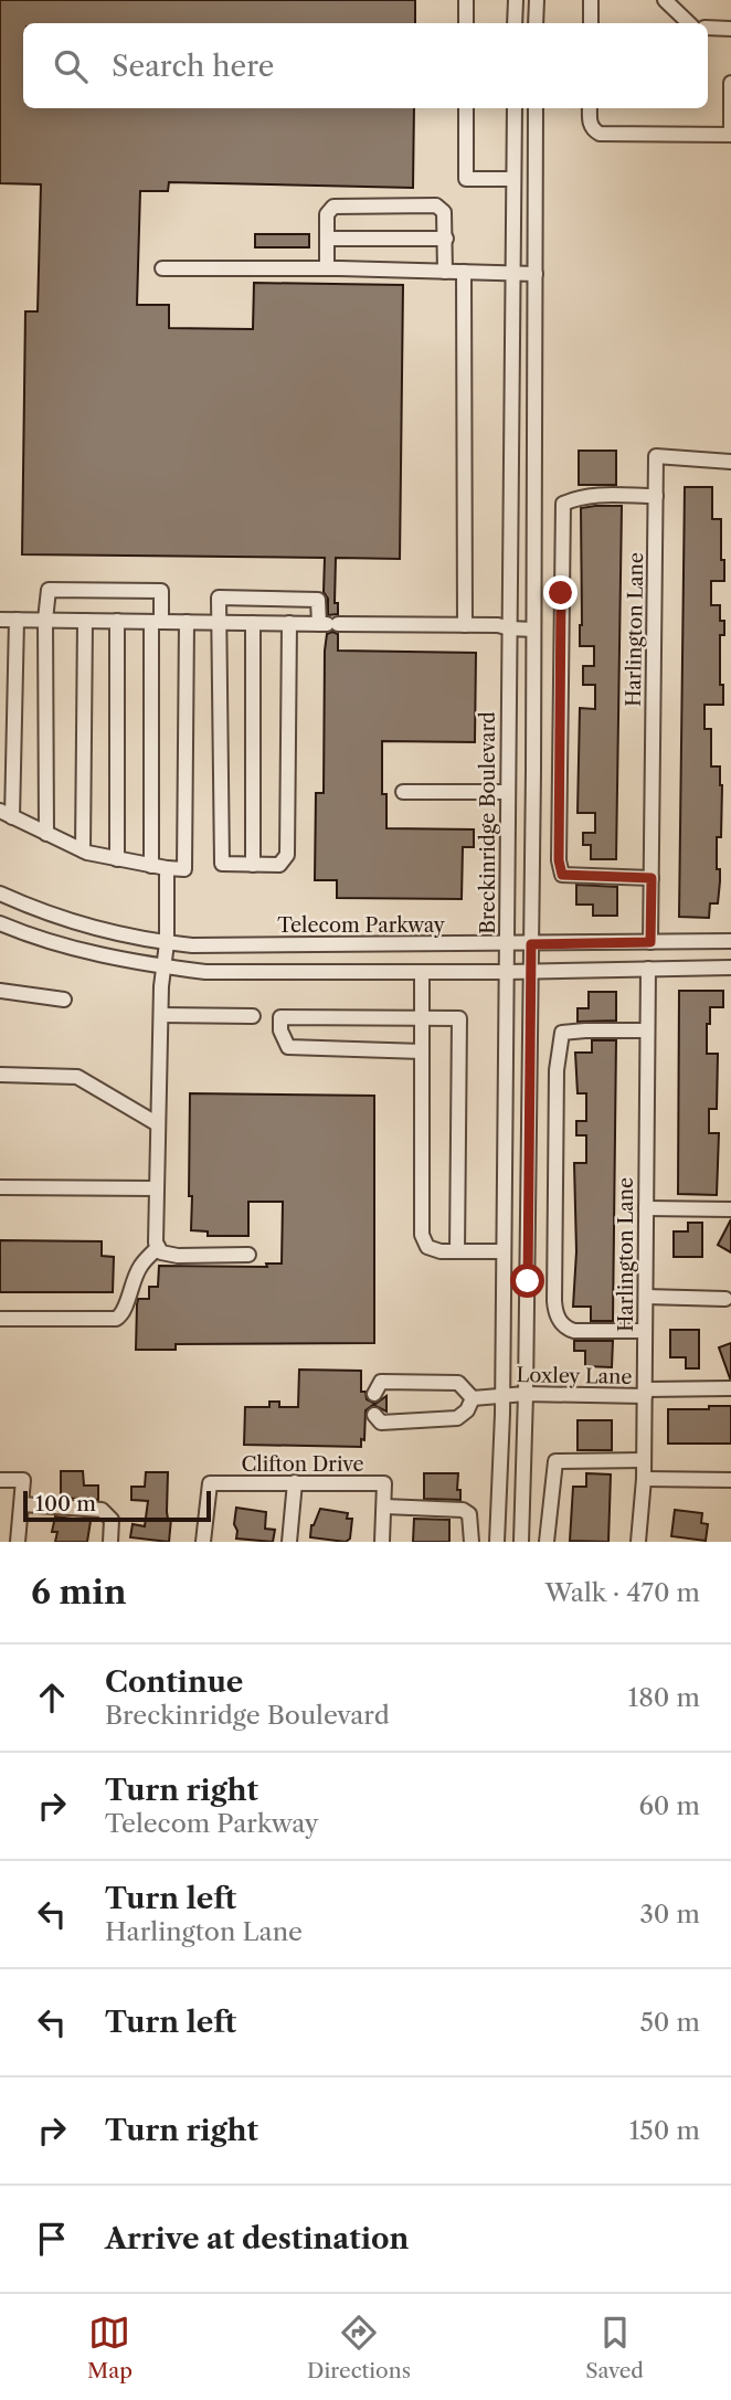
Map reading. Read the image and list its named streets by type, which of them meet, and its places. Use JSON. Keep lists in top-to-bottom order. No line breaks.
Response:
{"streets":{"street":["Harlington Lane","Breckinridge Boulevard","Telecom Parkway","Loxley Lane","Clifton Drive"]},"crossings":[["Harlington Lane","Telecom Parkway"],["Harlington Lane","Loxley Lane"],["Breckinridge Boulevard","Telecom Parkway"],["Breckinridge Boulevard","Loxley Lane"]],"scale_bar":"100 m","page":{"search":"Search here","scale":"100 m","heading":["6 min","Walk · 470 m"],"list":[["Continue","Breckinridge Boulevard","180 m"],["Turn right","Telecom Parkway","60 m"],["Turn left","Harlington Lane","30 m"],["Turn left","50 m"],["Turn right","150 m"],"Arrive at destination"],"nav":["Map","Directions","Saved"]}}
